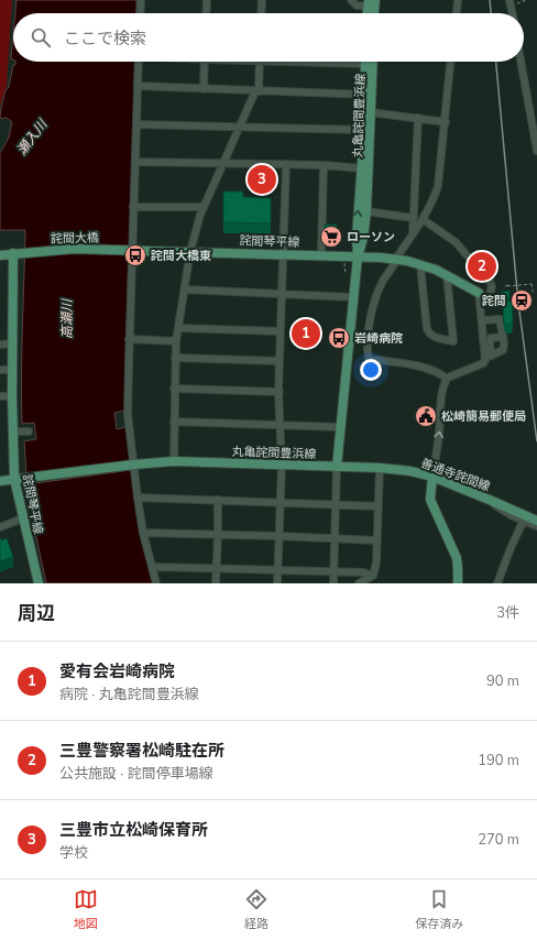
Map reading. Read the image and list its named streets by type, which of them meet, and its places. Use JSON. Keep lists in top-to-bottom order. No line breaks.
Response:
{"streets":{"main road":["丸亀詫間豊浜線","詫間大橋","詫間琴平線","善通寺詫間線"]},"crossings":[["丸亀詫間豊浜線","詫間琴平線"],["丸亀詫間豊浜線","善通寺詫間線"],["詫間大橋","詫間琴平線"]],"water":["瀬入川","高瀬川"],"places":{"supermarket":["ローソン"],"bus stop":["詫間大橋東","岩崎病院"],"station":["詫間"],"public building":["松崎簡易郵便局"]},"page":{"search":"ここで検索","pins":["3","2","1"],"heading":["周辺","3件"],"list":[{"mark":"1","name":"愛有会岩崎病院","note":"病院 · 丸亀詫間豊浜線","value":"90 m"},{"mark":"2","name":"三豊警察署松崎駐在所","note":"公共施設 · 詫間停車場線","value":"190 m"},{"mark":"3","name":"三豊市立松崎保育所","note":"学校","value":"270 m"}],"nav":["地図","経路","保存済み"]}}
